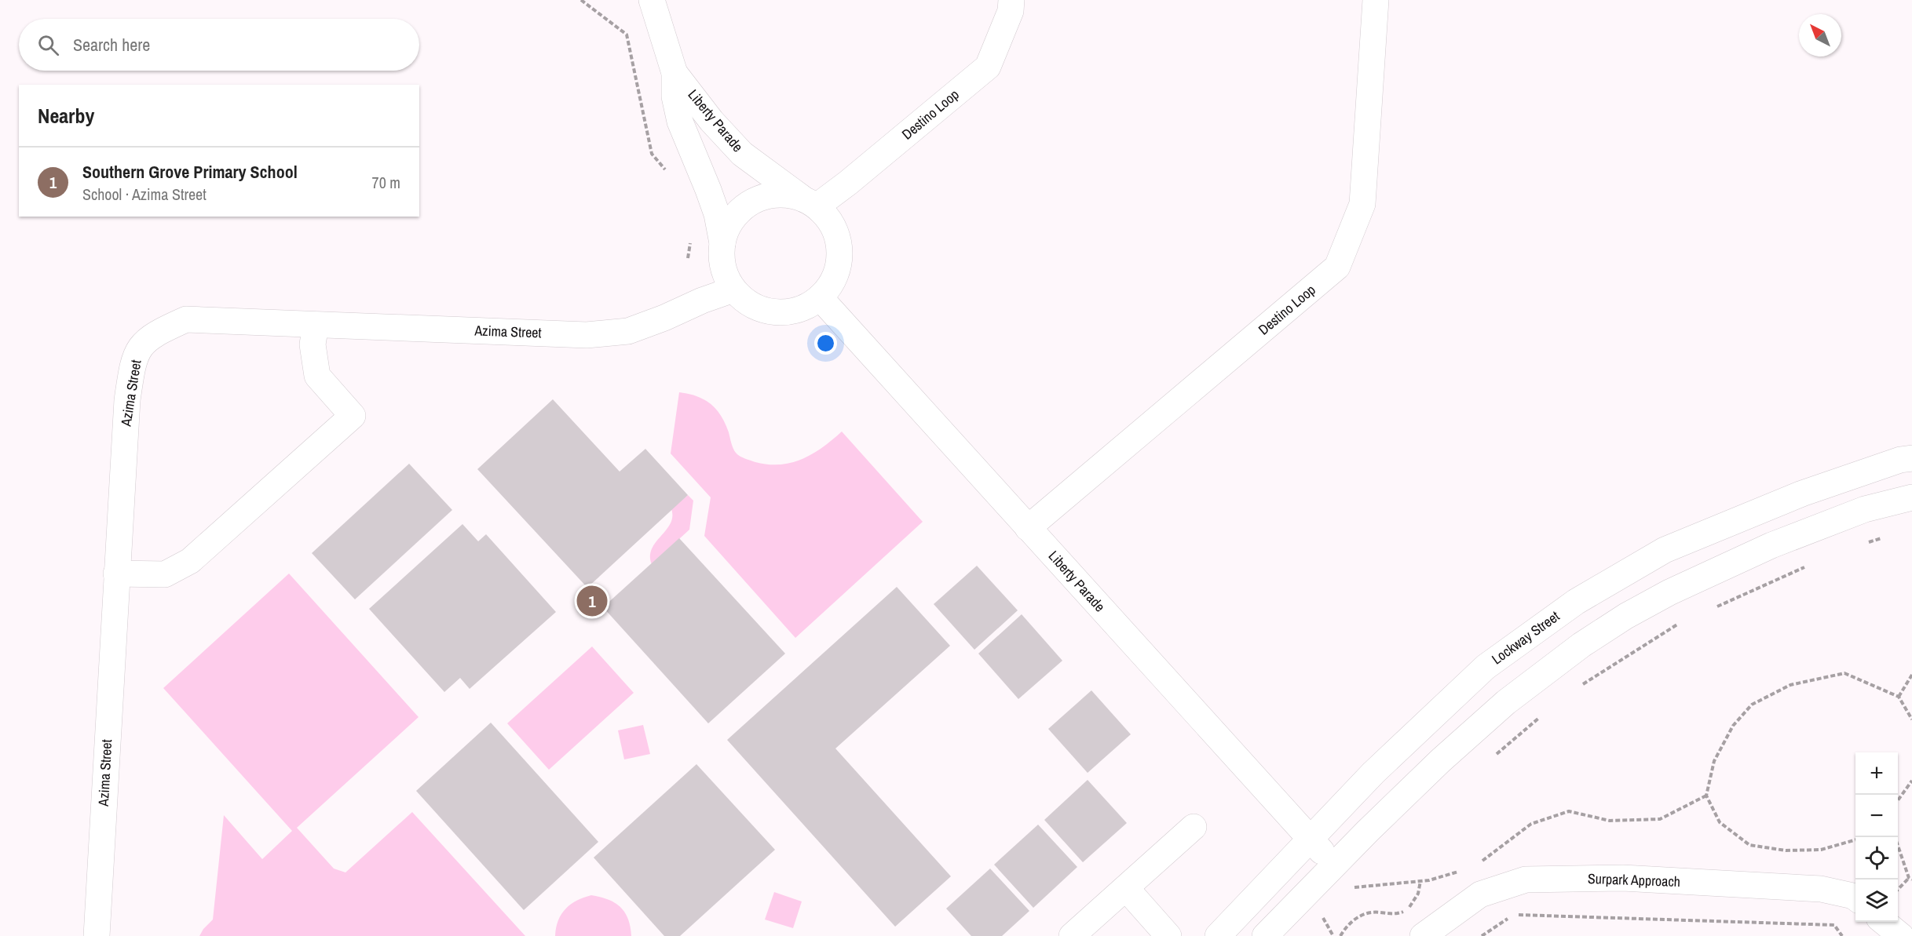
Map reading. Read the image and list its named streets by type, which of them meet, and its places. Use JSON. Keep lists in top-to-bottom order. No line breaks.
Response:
{"streets":{"street":["Destino Loop","Liberty Parade","Azima Street","Lockway Street","Surpark Approach"]},"crossings":[["Destino Loop","Liberty Parade"],["Destino Loop","Azima Street"],["Liberty Parade","Azima Street"],["Liberty Parade","Lockway Street"]],"north":"top left","page":{"search":"Search here","heading":"Nearby","list":[{"mark":"1","name":"Southern Grove Primary School","note":"School · Azima Street","value":"70 m"}],"pins":"1","map_buttons":["+","−"]}}
